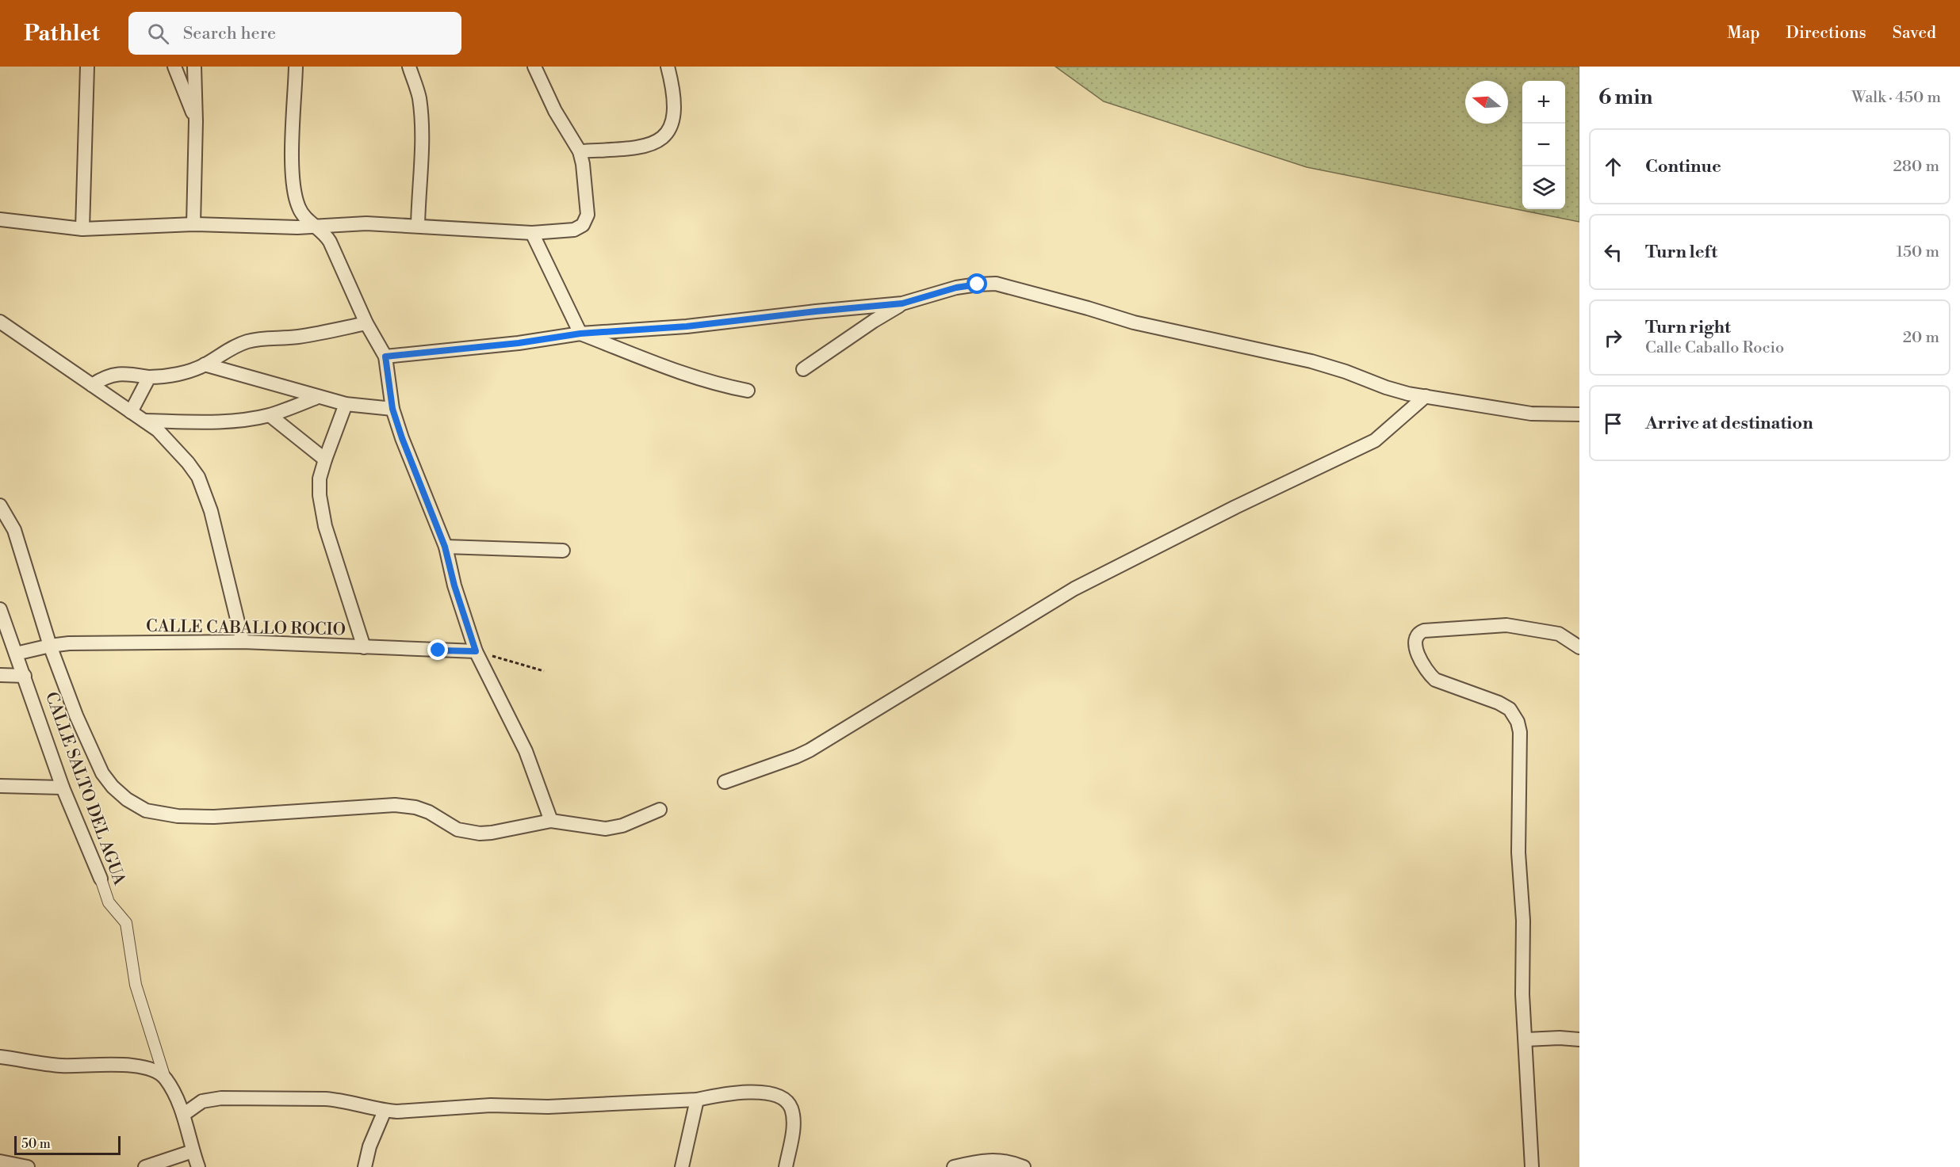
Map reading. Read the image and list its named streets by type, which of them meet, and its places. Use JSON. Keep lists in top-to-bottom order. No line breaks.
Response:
{"streets":{"street":["CALLE CABALLO ROCIO","CALLE SALTO DEL AGUA"]},"crossings":[["CALLE CABALLO ROCIO","CALLE SALTO DEL AGUA"]],"scale_bar":"50 m","north":"left","page":{"header":"Pathlet","search":"Search here","nav":["Map","Directions","Saved"],"heading":["6 min","Walk · 450 m"],"map_buttons":["+","−"],"list":[["Continue","280 m"],["Turn left","150 m"],["Turn right","Calle Caballo Rocio","20 m"],"Arrive at destination"],"scale":"50 m"}}
